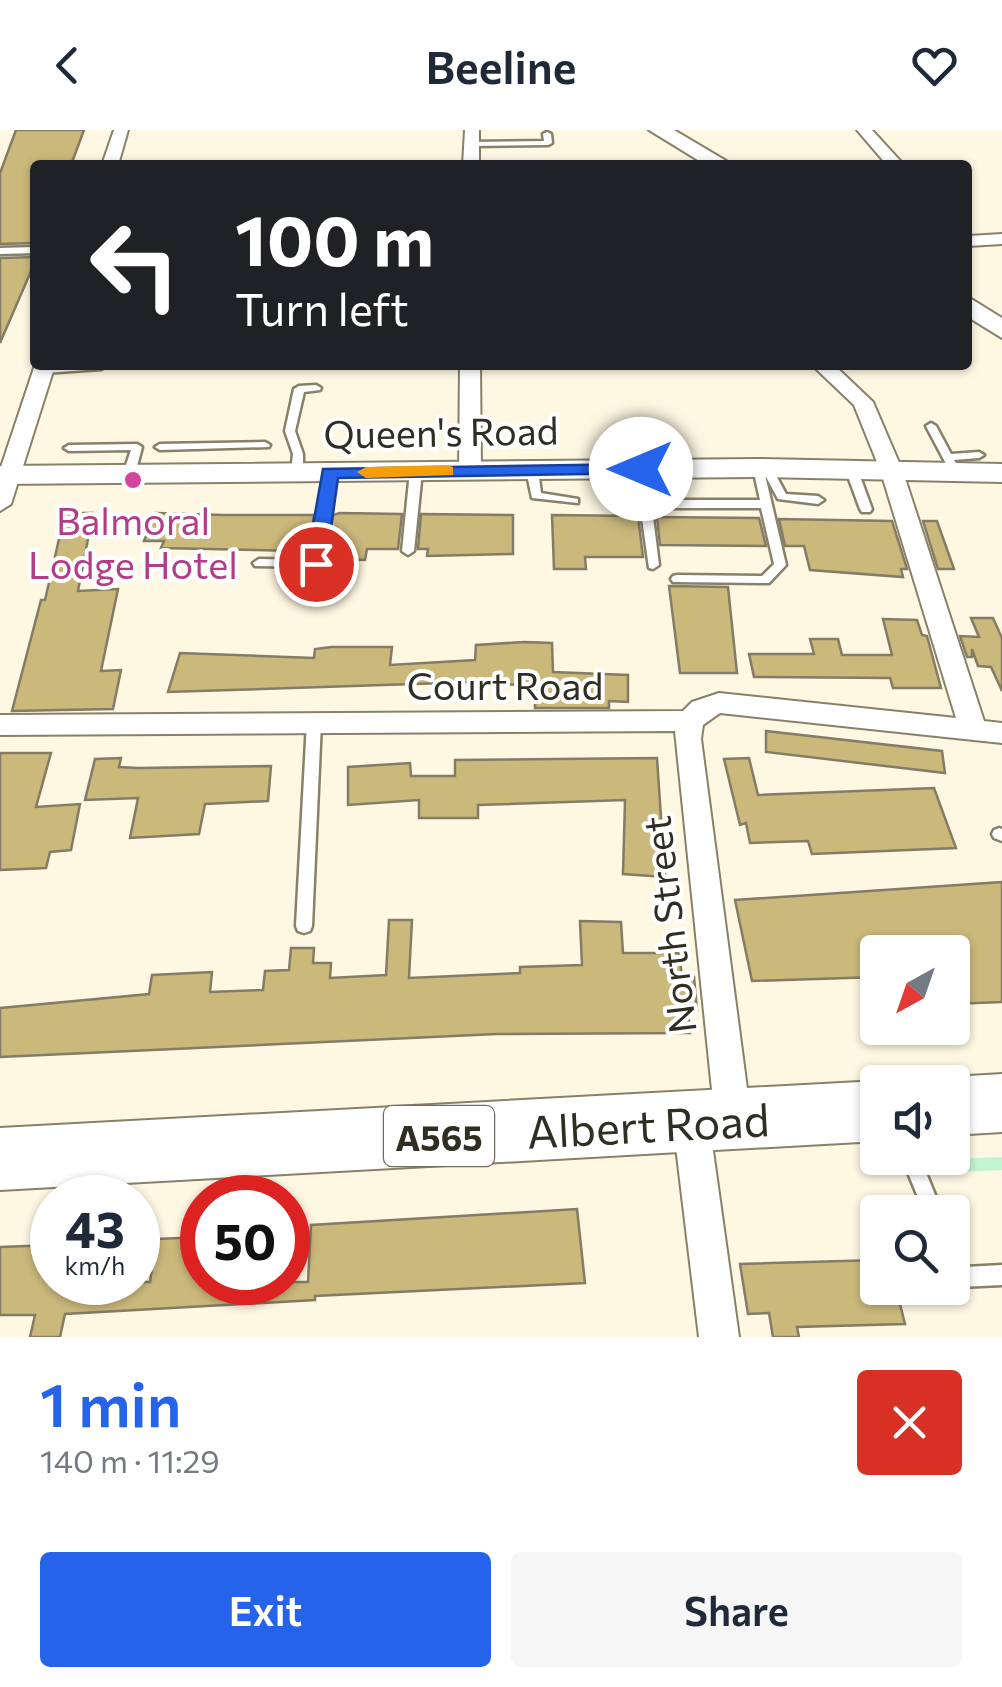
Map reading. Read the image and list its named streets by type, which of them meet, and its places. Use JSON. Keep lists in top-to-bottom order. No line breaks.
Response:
{"streets":{"highway":["Albert Road","A565"],"main road":["Queen's Road"],"street":["Court Road","North Street"]},"crossings":[["Court Road","North Street"],["North Street","Albert Road"]],"places":["Balmoral Lodge Hotel"],"north":"bottom left","page":{"header":"Beeline","turn":["100 m","Turn left"],"speed":"43 km/h","limit":"50","heading":["1 min","140 m · 11:29"],"buttons":["Exit","Share"]}}
